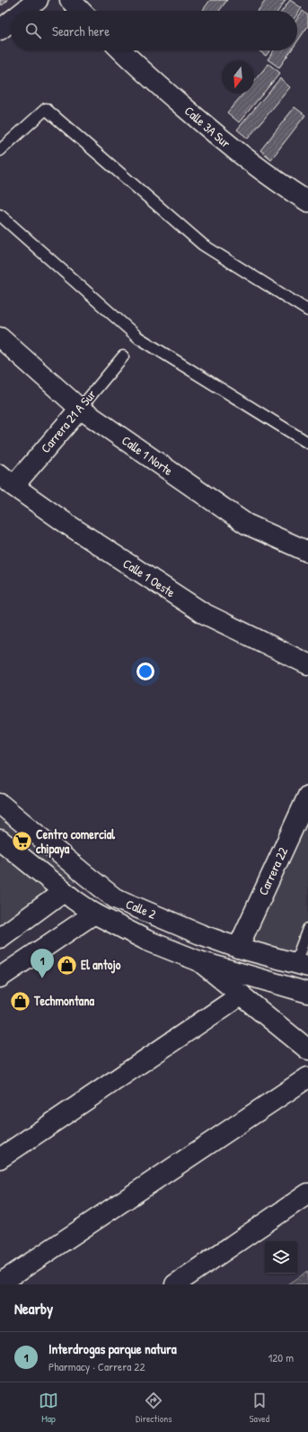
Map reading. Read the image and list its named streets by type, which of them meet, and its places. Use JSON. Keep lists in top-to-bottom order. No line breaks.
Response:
{"streets":{"street":["Calle 3A Sur","Carrera 21 A Sur","Calle 1 Norte","Calle 1 Oeste","Carrera 22","Calle 2"]},"crossings":[["Carrera 21 A Sur","Calle 1 Norte"],["Carrera 21 A Sur","Calle 1 Oeste"],["Carrera 22","Calle 2"]],"places":{"supermarket":["Centro comercial chipaya"],"shop":["El antojo","Techmontana"]},"north":"bottom","page":{"search":"Search here","pins":"1","heading":"Nearby","list":[{"mark":"1","name":"Interdrogas parque natura","note":"Pharmacy · Carrera 22","value":"120 m"}],"nav":["Map","Directions","Saved"]}}
